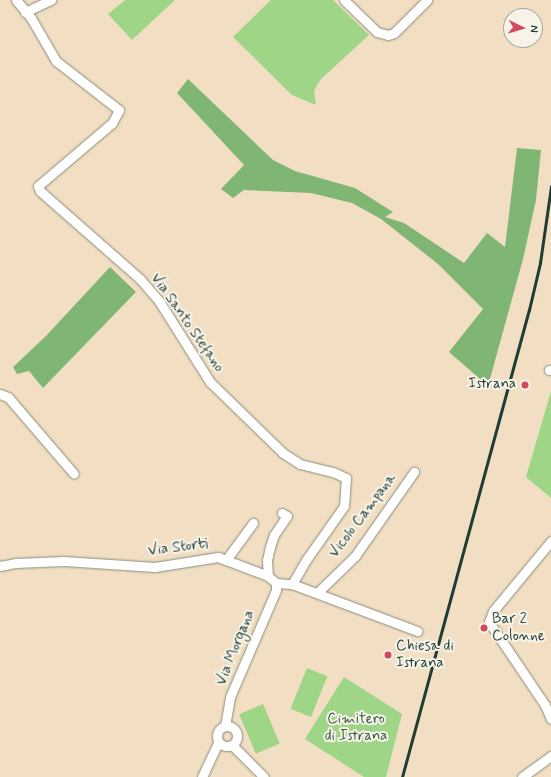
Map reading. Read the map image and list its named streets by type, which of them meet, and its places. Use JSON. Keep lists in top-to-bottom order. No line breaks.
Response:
{"streets":{"street":["Via Santo Stefano","Vicolo Campana","Via Storti","Via Morgana"]},"crossings":[["Via Storti","Via Morgana"]],"parks":["Cimitero di Istrana"],"places":["Istrana","Bar 2 Colonne","Chiesa di Istrana"],"north":"right"}
